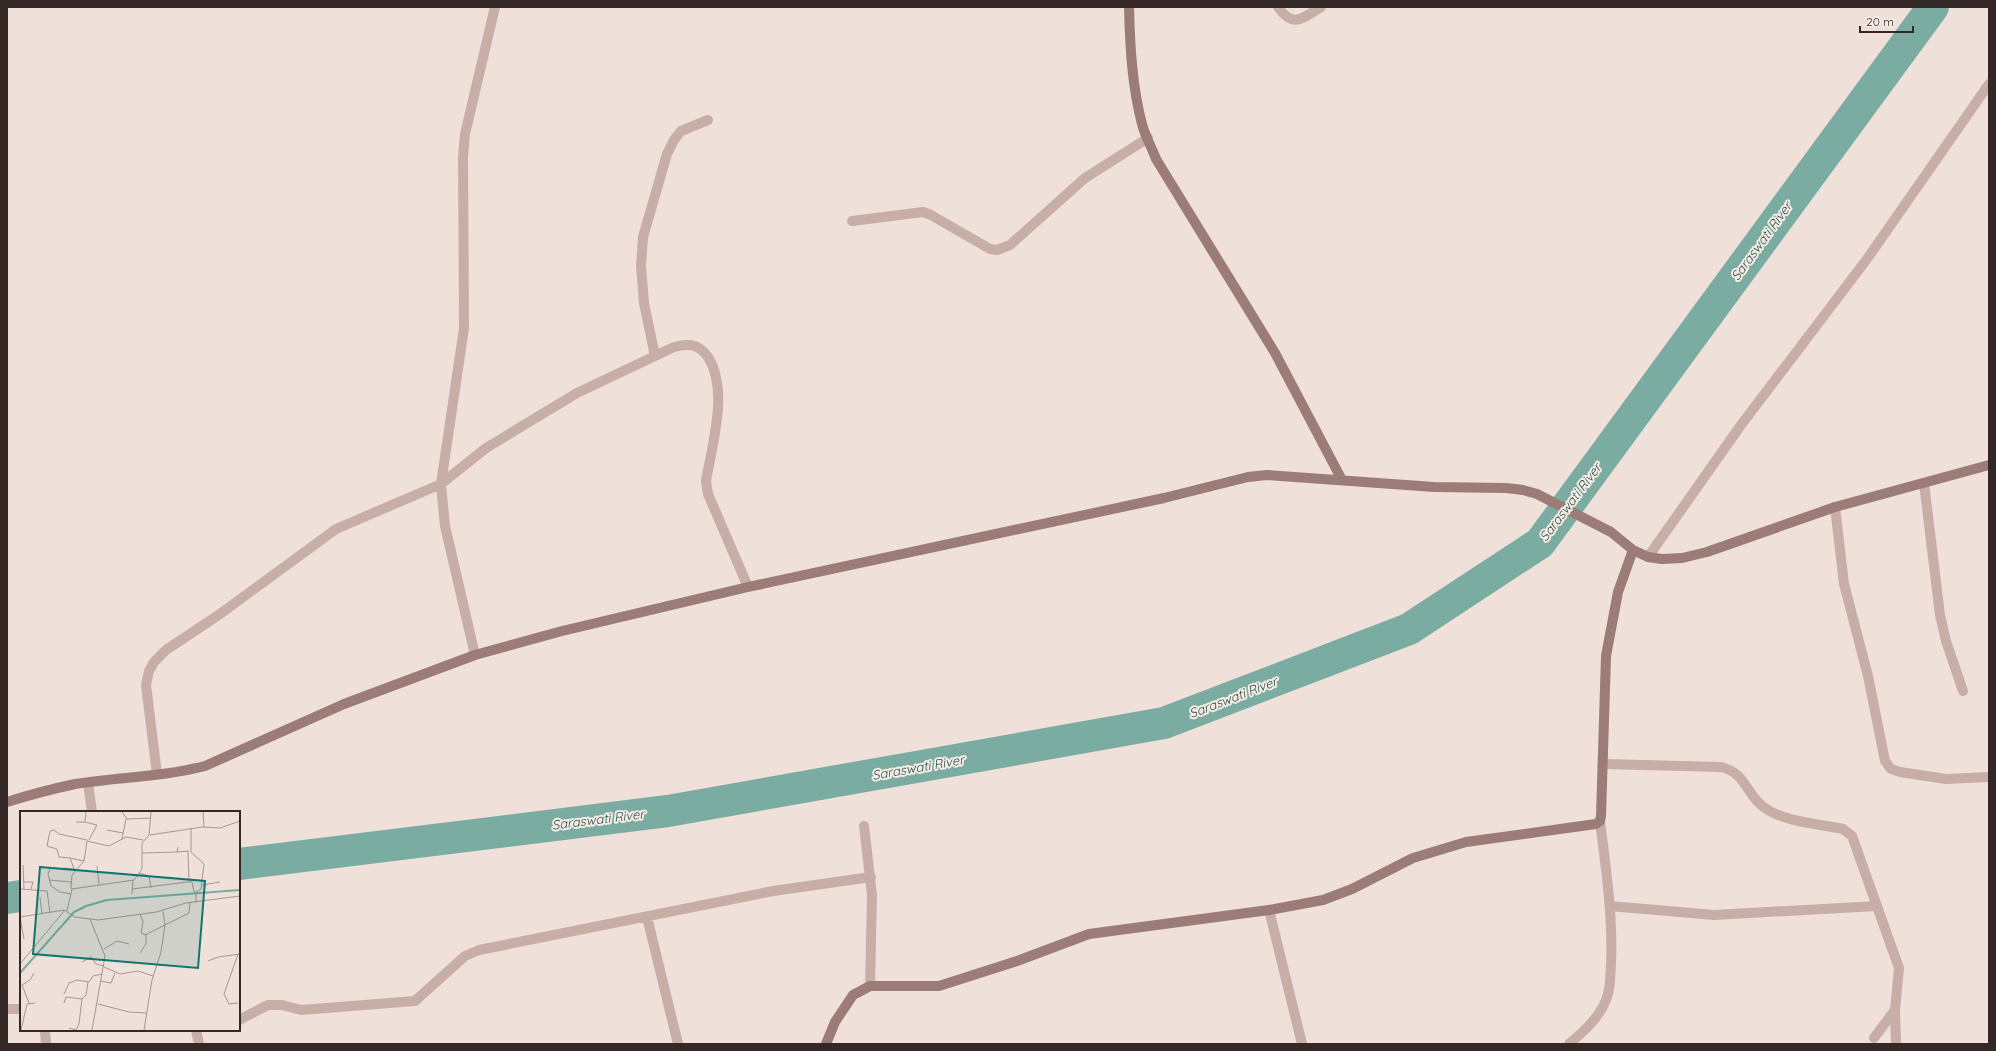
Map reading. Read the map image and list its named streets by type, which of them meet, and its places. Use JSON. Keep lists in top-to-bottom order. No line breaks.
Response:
{"water":["Saraswati River"],"scale_bar":"20 m"}
